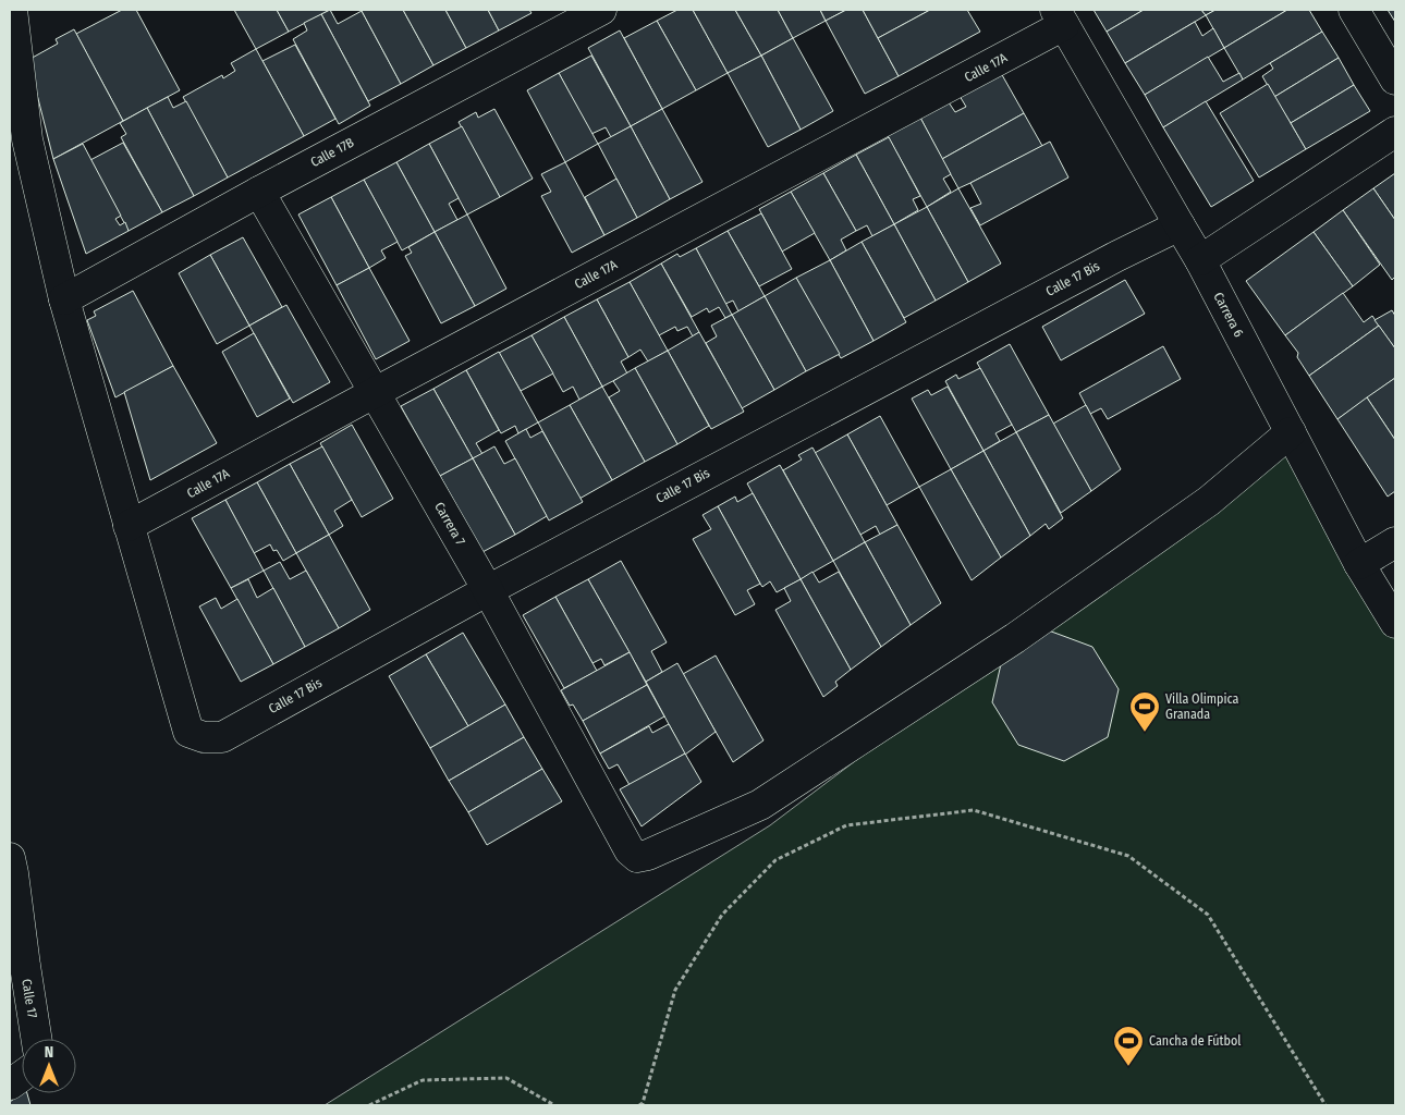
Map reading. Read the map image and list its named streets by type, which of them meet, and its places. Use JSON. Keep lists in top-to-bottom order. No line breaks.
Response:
{"streets":{"street":["Calle 17A","Calle 17B","Calle 17 Bis","Carrera 6","Carrera 7","Calle 17"]},"crossings":[["Calle 17A","Calle 17 Bis"],["Calle 17A","Carrera 6"],["Calle 17A","Carrera 7"],["Calle 17B","Carrera 7"],["Calle 17 Bis","Carrera 6"],["Calle 17 Bis","Carrera 7"],["Carrera 6","Carrera 7"]],"places":{"sports":["Villa Olimpica Granada","Cancha de Fútbol"]},"north":"top"}
